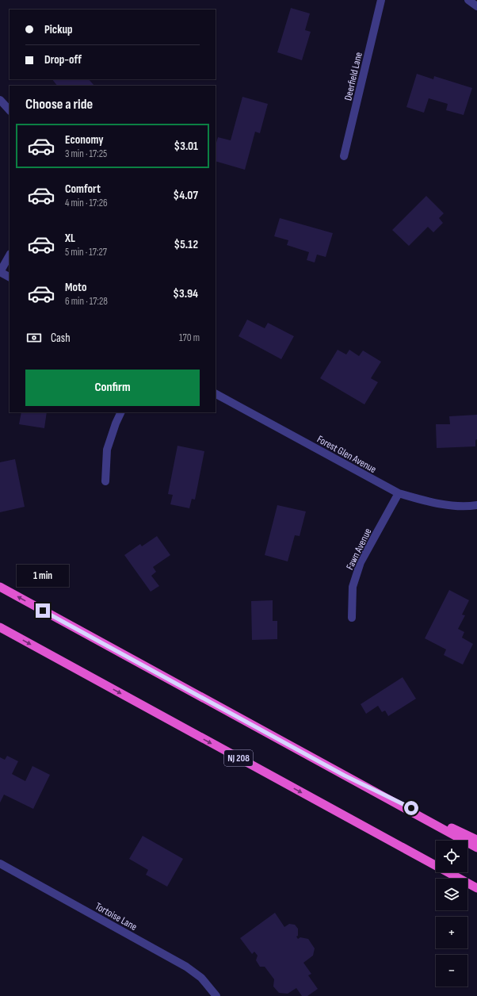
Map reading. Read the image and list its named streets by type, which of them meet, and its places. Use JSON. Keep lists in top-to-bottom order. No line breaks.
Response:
{"streets":{"highway":["NJ 208"],"street":["Deerfield Lane","Forest Glen Avenue","Fawn Avenue","Tortoise Lane"]},"crossings":[["Forest Glen Avenue","Fawn Avenue"]],"page":{"banner":["Pickup","Drop-off"],"heading":"Choose a ride","list":[{"name":"Economy","note":"3 min · 17:25","value":"$3.01"},{"name":"Comfort","note":"4 min · 17:26","value":"$4.07"},{"name":"XL","note":"5 min · 17:27","value":"$5.12"},{"name":"Moto","note":"6 min · 17:28","value":"$3.94"}],"pay":["Cash","170 m"],"buttons":"Confirm","bubble":"1 min","map_buttons":["+","−"]}}
